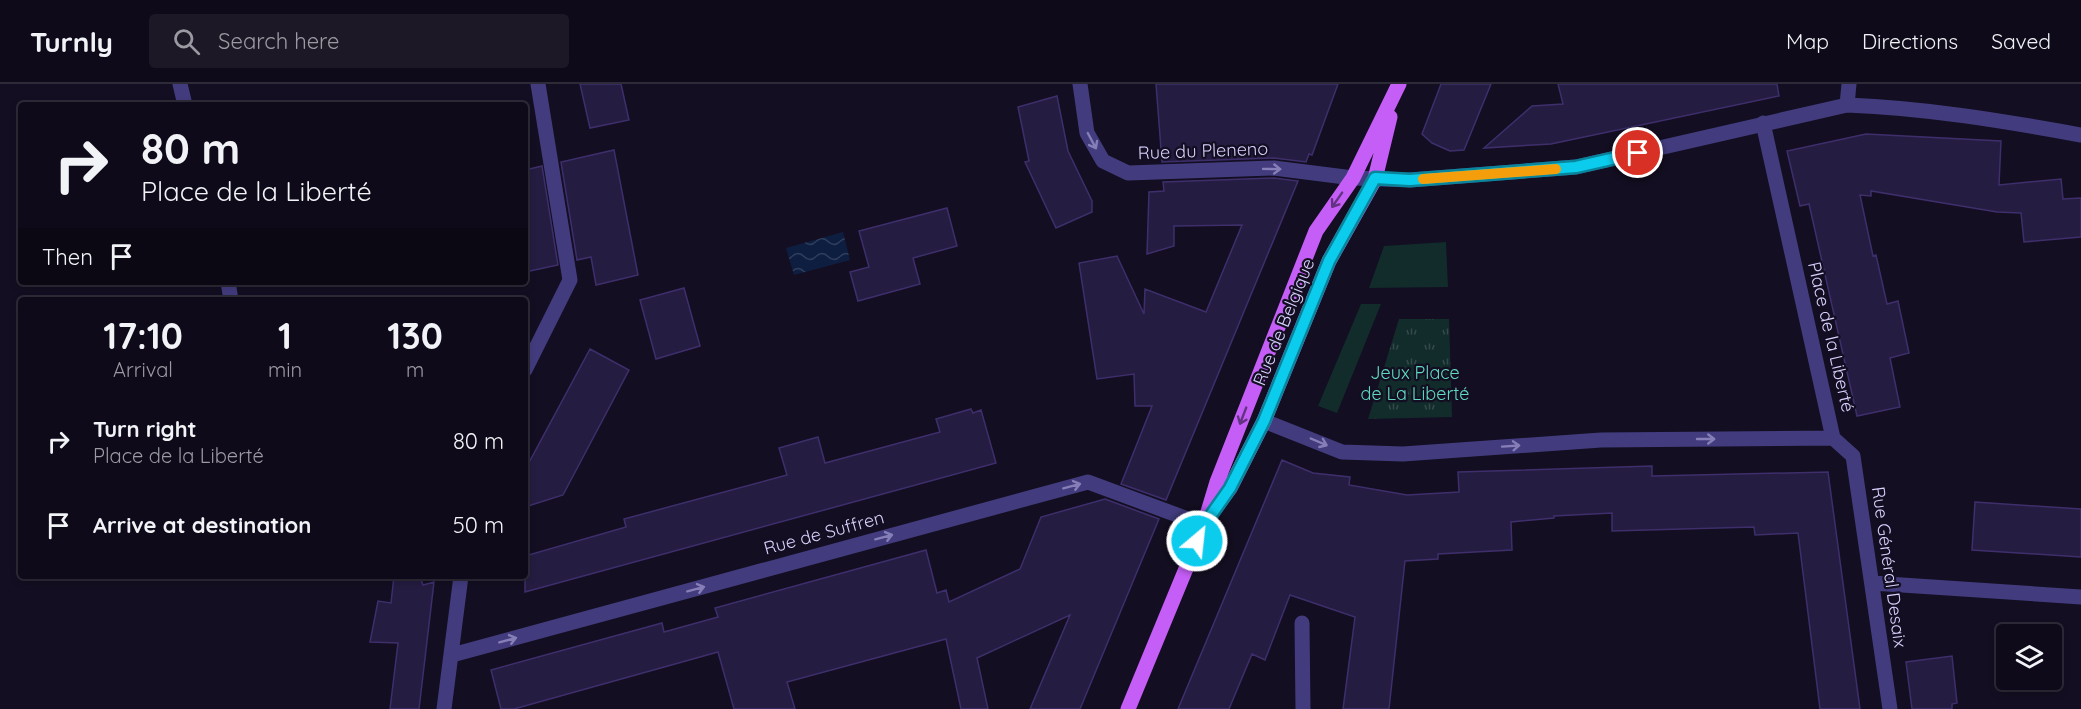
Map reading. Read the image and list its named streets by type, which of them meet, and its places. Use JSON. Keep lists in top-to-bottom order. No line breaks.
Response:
{"streets":{"main road":["Rue de Belgique"],"street":["Rue du Pleneno","Place de la Liberté","Rue de Suffren","Rue Général Desaix"]},"crossings":[["Rue du Pleneno","Rue de Belgique"],["Rue de Belgique","Place de la Liberté"],["Rue de Belgique","Rue de Suffren"],["Place de la Liberté","Rue Général Desaix"]],"one_way":["Rue du Pleneno","Place de la Liberté","Rue de Suffren"],"parks":["Jeux Place de La Liberté"],"page":{"header":"Turnly","search":"Search here","nav":["Map","Directions","Saved"],"turn":["80 m","Place de la Liberté"],"then":"Then","eta":["17:10","Arrival","1","min","130","m"],"list":[{"name":"Turn right","note":"Place de la Liberté","value":"80 m"},{"name":"Arrive at destination","value":"50 m"}]}}
